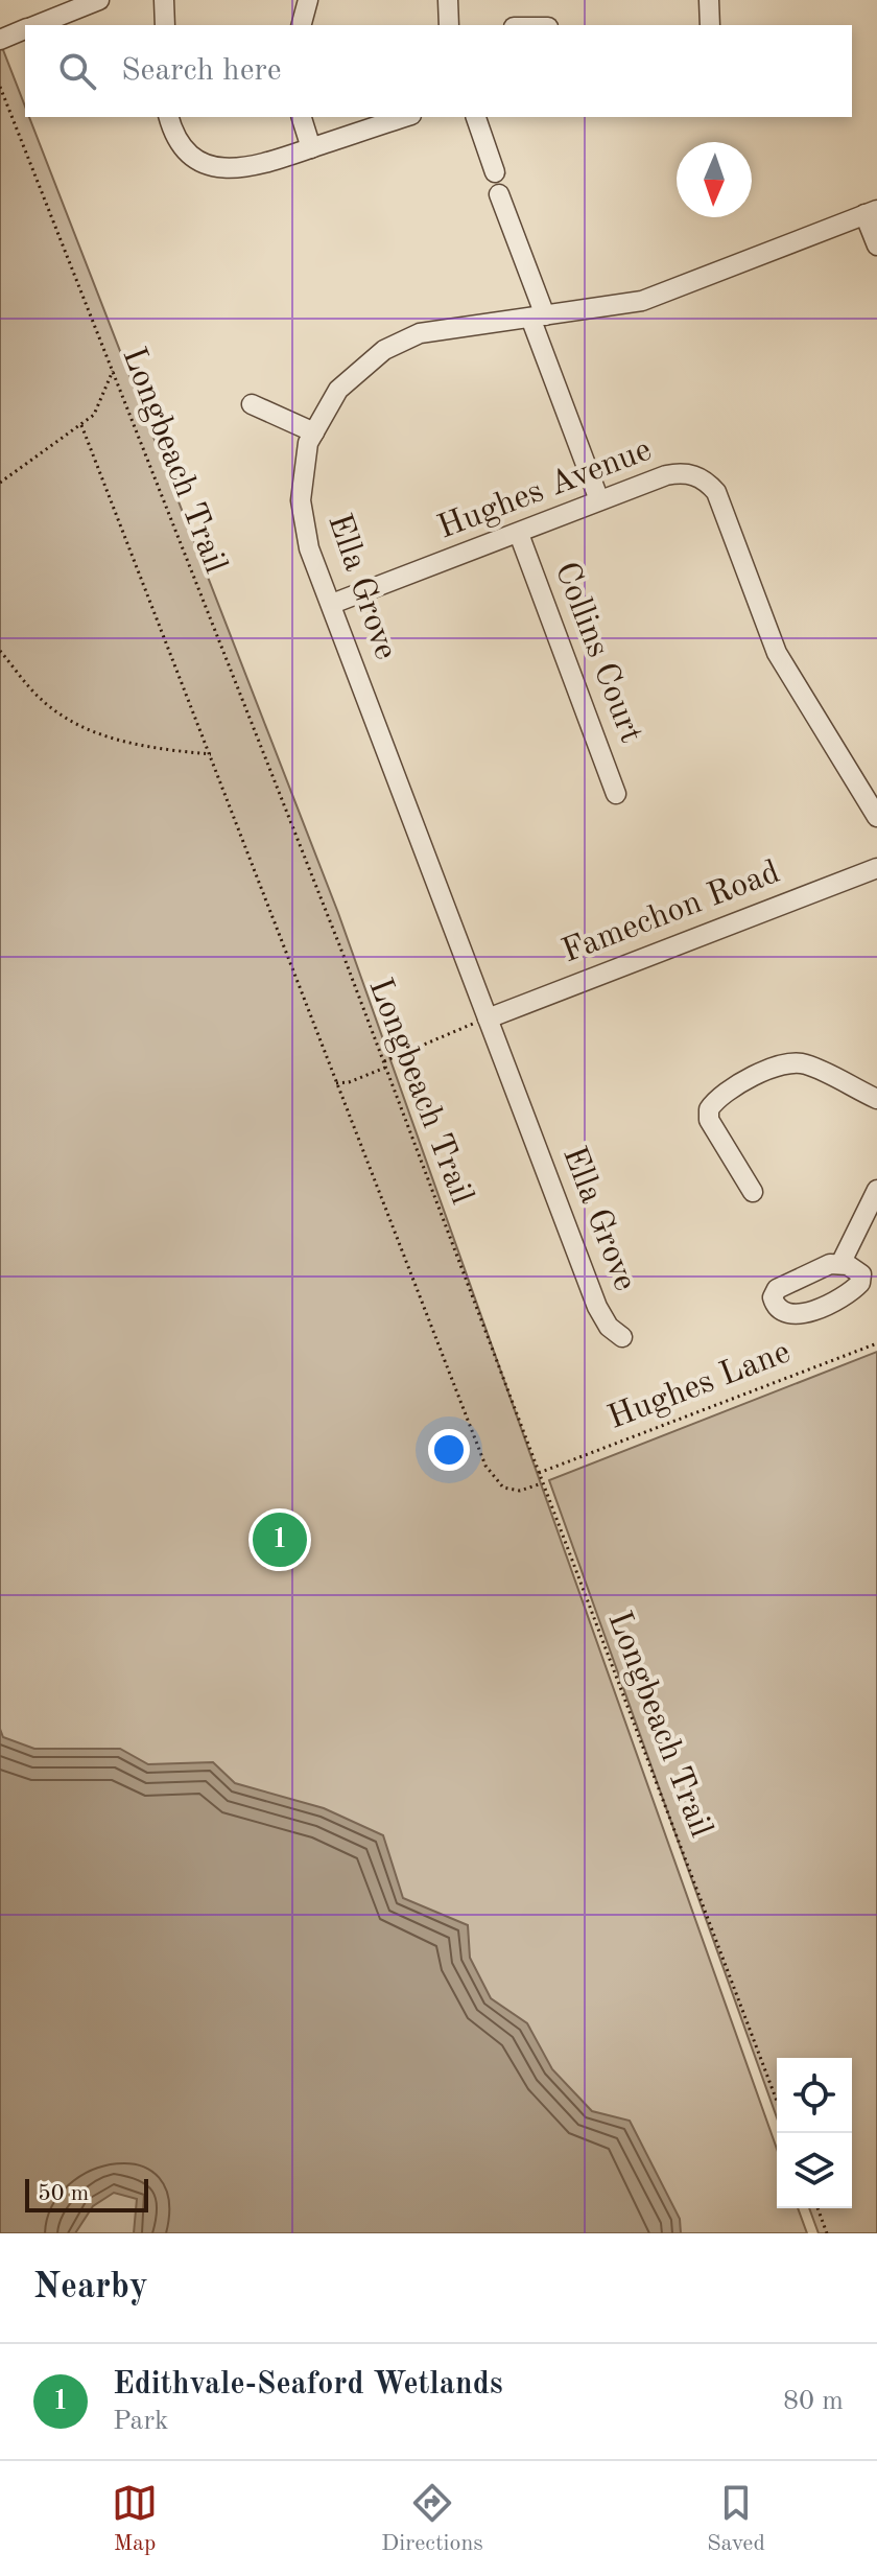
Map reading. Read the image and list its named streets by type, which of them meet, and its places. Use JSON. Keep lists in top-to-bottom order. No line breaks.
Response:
{"streets":{"street":["Hughes Avenue","Ella Grove","Collins Court","Famechon Road"],"path":["Longbeach Trail","Hughes Lane"]},"crossings":[["Longbeach Trail","Hughes Lane"],["Hughes Avenue","Ella Grove"],["Hughes Avenue","Collins Court"],["Ella Grove","Famechon Road"]],"scale_bar":"50 m","north":"bottom","page":{"search":"Search here","pins":"1","scale":"50 m","heading":"Nearby","list":[{"mark":"1","name":"Edithvale-Seaford Wetlands","note":"Park","value":"80 m"}],"nav":["Map","Directions","Saved"]}}
